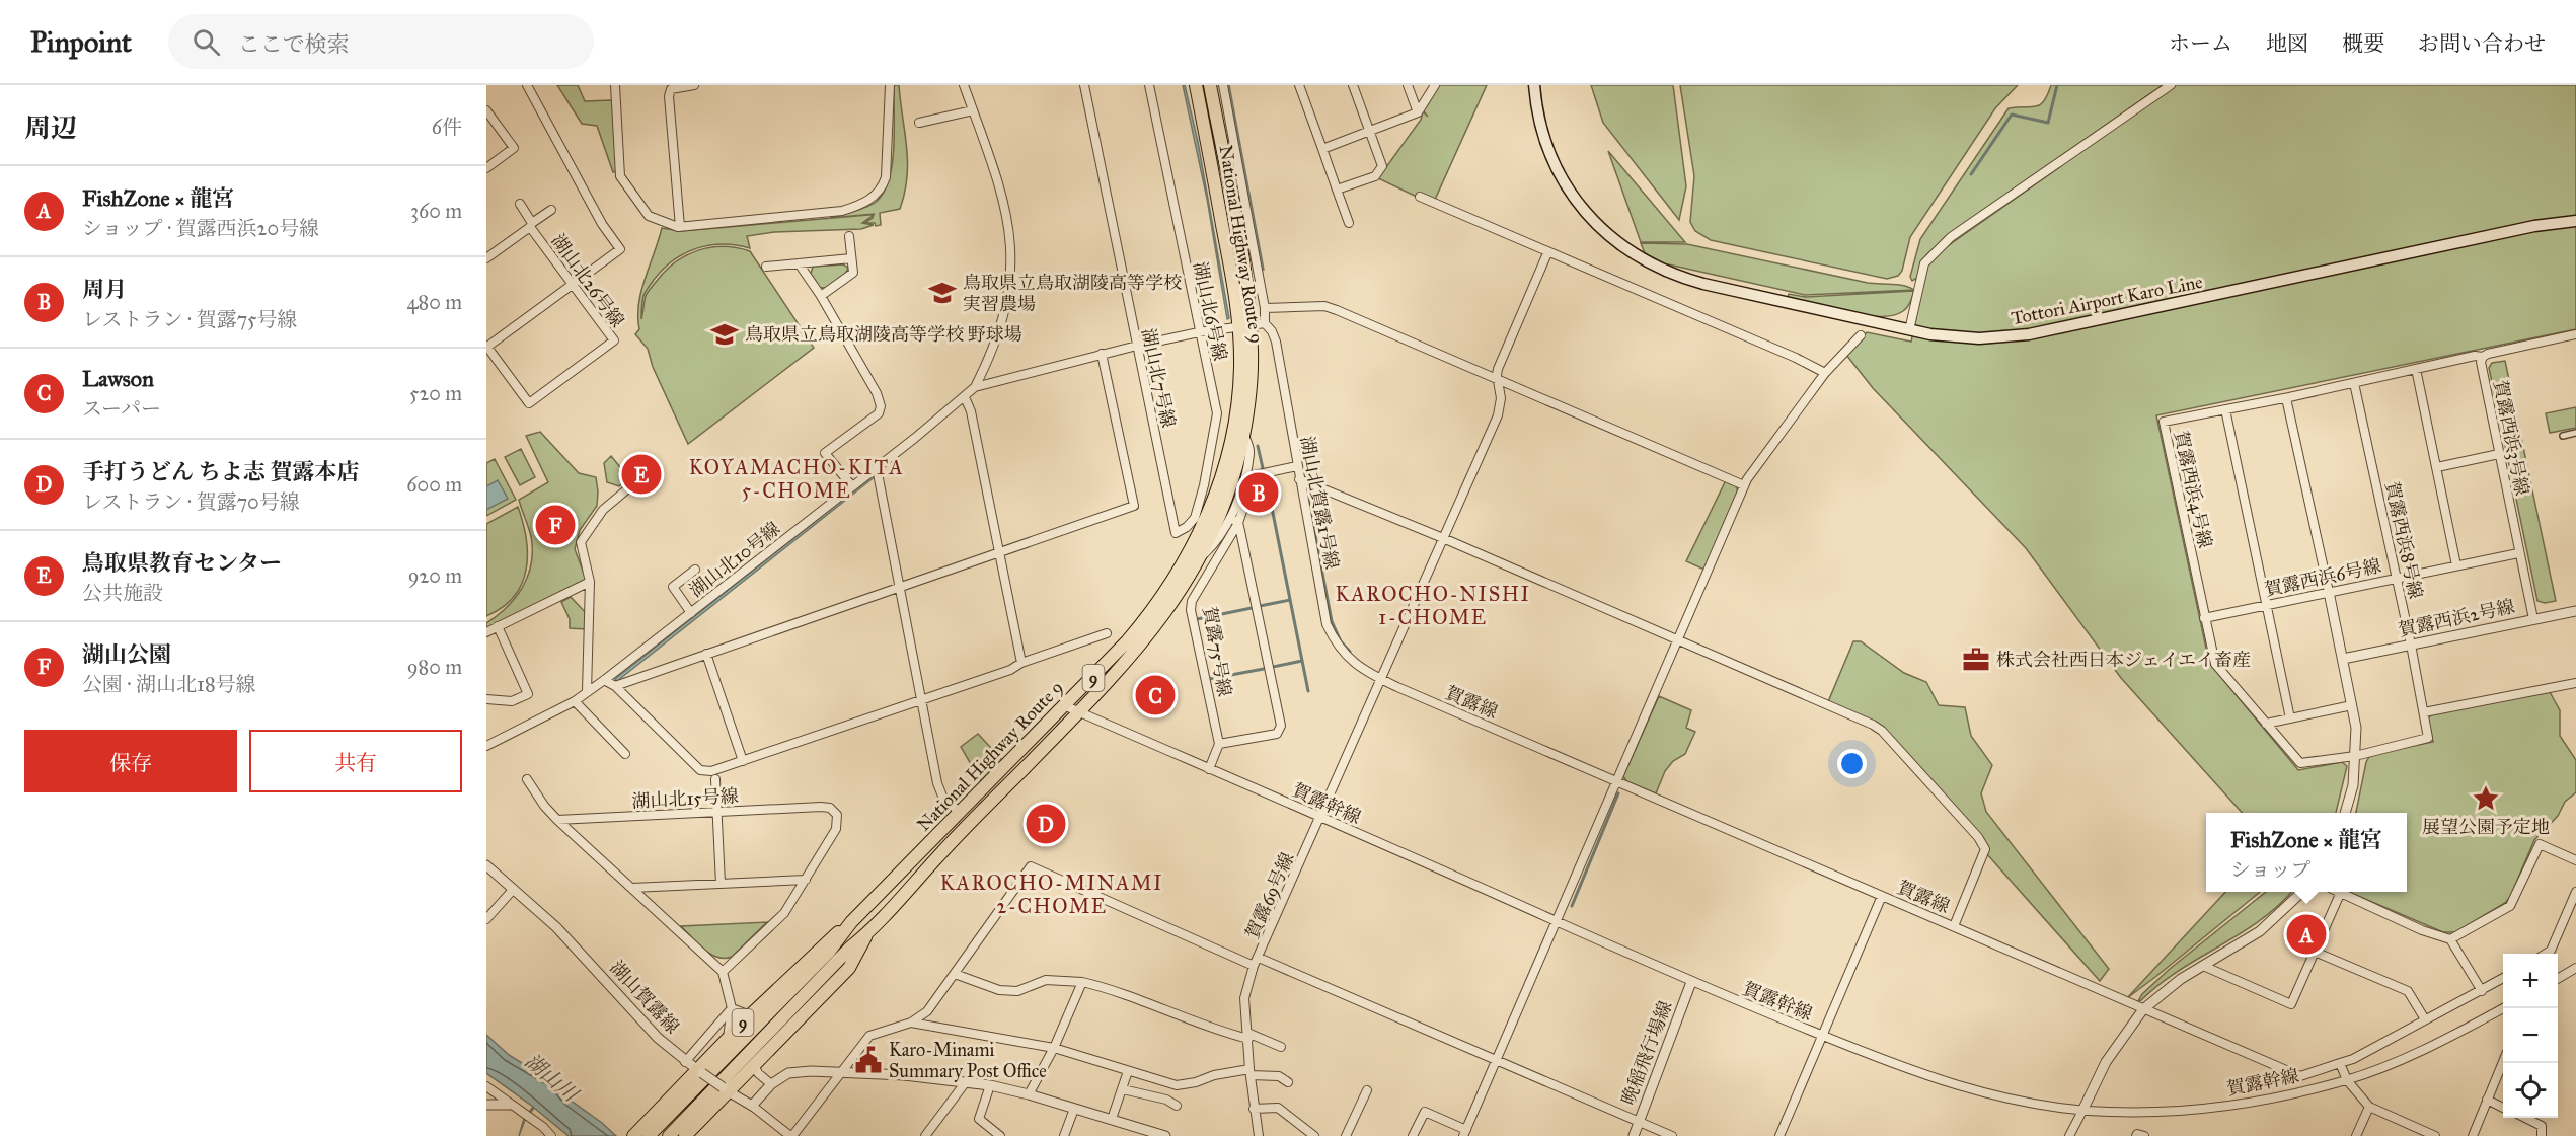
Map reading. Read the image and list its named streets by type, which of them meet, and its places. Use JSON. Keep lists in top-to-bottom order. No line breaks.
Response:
{"streets":{"highway":["National Highway Route 9","9"],"main road":["Tottori Airport Karo Line"],"street":["湖山北26号線","湖山北6号線","湖山北7号線","賀露西浜3号線","賀露西浜4号線","湖山北賀露1号線","賀露西浜8号線","湖山北10号線","賀露西浜6号線","賀露西浜2号線","賀露75号線","賀露線","湖山北15号線","賀露幹線","賀露69号線","湖山賀露線","晩稲飛行場線"]},"crossings":[["National Highway Route 9","9"],["National Highway Route 9","賀露幹線"],["湖山北6号線","湖山北7号線"],["賀露西浜3号線","賀露西浜4号線"],["賀露西浜3号線","賀露西浜6号線"],["賀露西浜3号線","賀露西浜2号線"],["賀露西浜4号線","賀露西浜8号線"],["賀露西浜4号線","賀露西浜6号線"],["湖山北賀露1号線","賀露線"],["湖山北賀露1号線","賀露69号線"],["賀露西浜8号線","賀露西浜6号線"],["賀露西浜8号線","賀露西浜2号線"],["9","湖山賀露線"],["賀露線","賀露69号線"],["賀露幹線","賀露69号線"],["賀露幹線","晩稲飛行場線"]],"districts":["KOYAMACHO-KITA 5-CHOME","KAROCHO-NISHI 1-CHOME","KAROCHO-MINAMI 2-CHOME"],"water":["湖山川"],"places":{"school or university":["鳥取県立鳥取湖陵高等学校 実習農場","鳥取県立鳥取湖陵高等学校 野球場"],"office":["株式会社西日本ジェイエイ畜産"],"place":["展望公園予定地"],"public building":["Karo-Minami Summary Post Office"]},"page":{"header":"Pinpoint","search":"ここで検索","nav":["ホーム","地図","概要","お問い合わせ"],"heading":["周辺","6件"],"list":[{"mark":"A","name":"FishZone × 龍宮","note":"ショップ · 賀露西浜20号線","value":"360 m"},{"mark":"B","name":"周月","note":"レストラン · 賀露75号線","value":"480 m"},{"mark":"C","name":"Lawson","note":"スーパー","value":"520 m"},{"mark":"D","name":"手打うどん ちよ志 賀露本店","note":"レストラン · 賀露70号線","value":"600 m"},{"mark":"E","name":"鳥取県教育センター","note":"公共施設","value":"920 m"},{"mark":"F","name":"湖山公園","note":"公園 · 湖山北18号線","value":"980 m"}],"pins":["E","B","F","C","D","A"],"buttons":["保存","共有"],"popup":["FishZone × 龍宮","ショップ"],"map_buttons":["+","−"]}}
